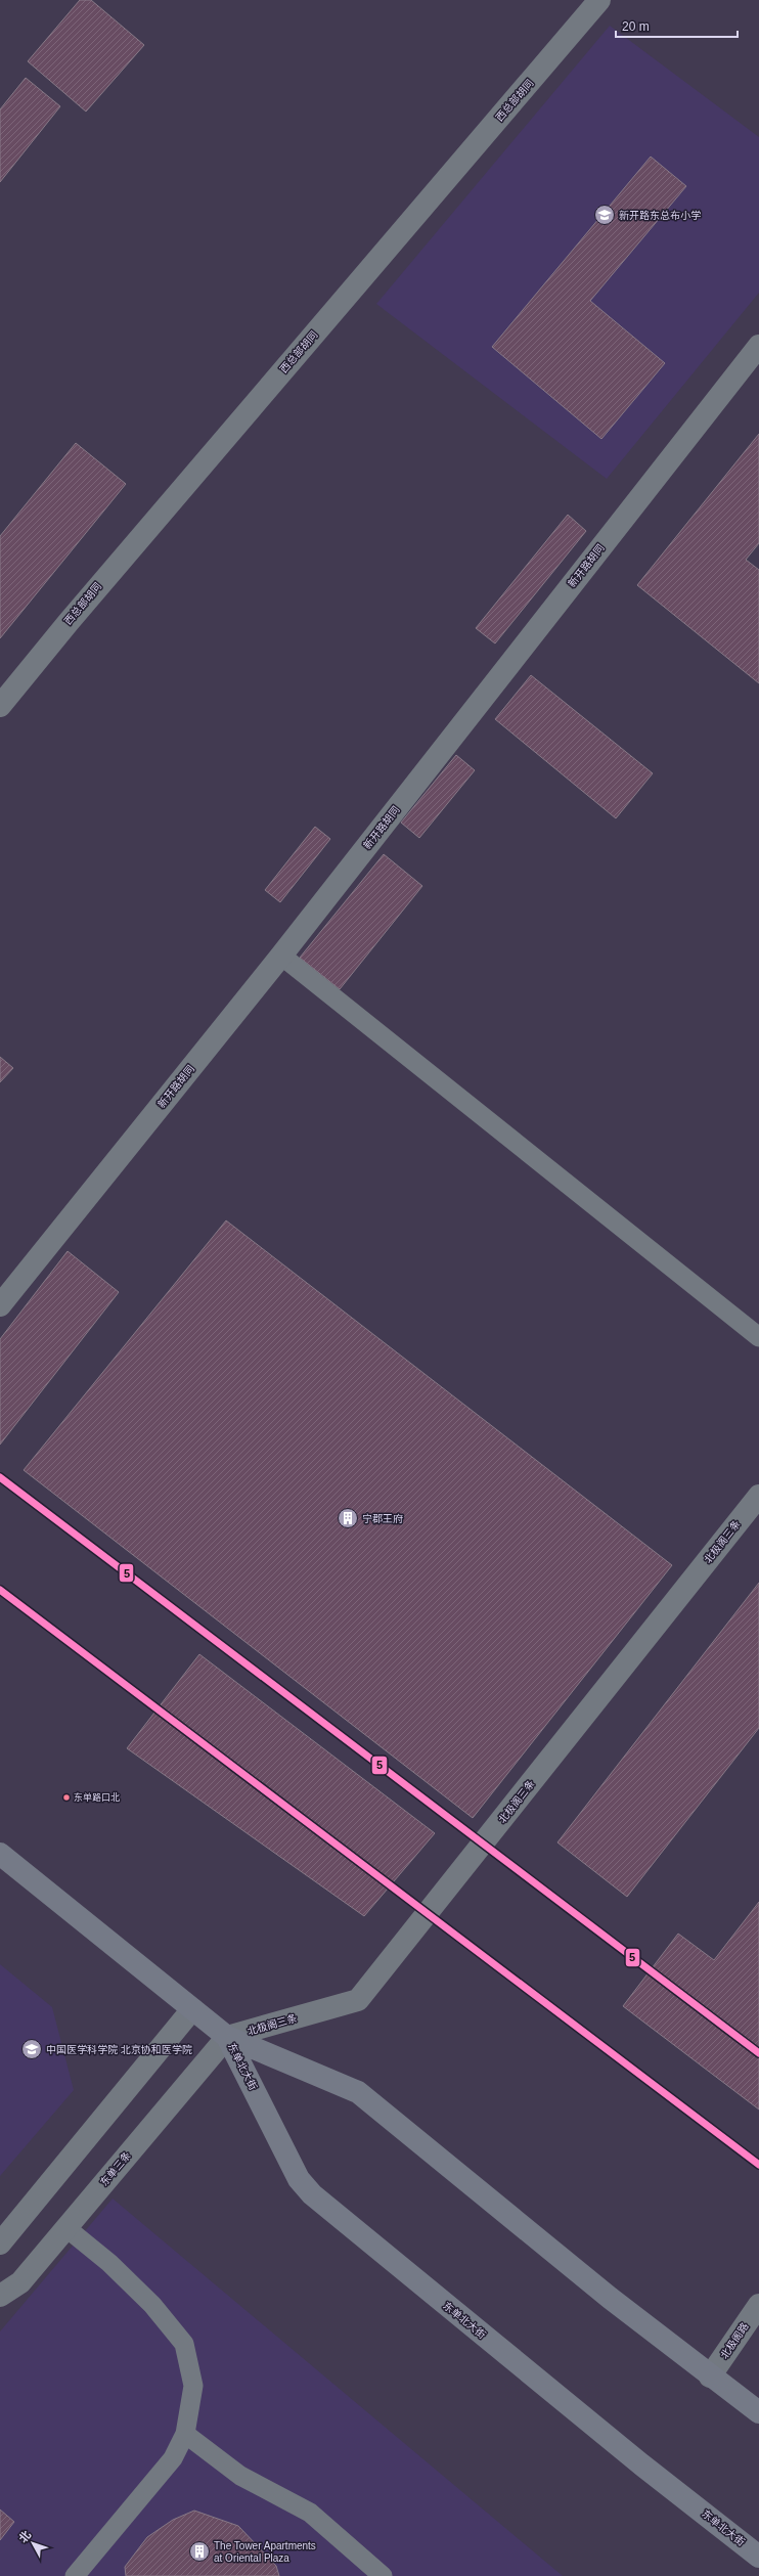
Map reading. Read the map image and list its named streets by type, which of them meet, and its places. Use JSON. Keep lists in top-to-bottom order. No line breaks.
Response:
{"streets":{"main road":["东单北大街"],"street":["西总部胡同","新开路胡同","北极阁三条","东单三条","北极阁路"]},"crossings":[["北极阁三条","东单北大街"],["北极阁三条","东单三条"],["东单北大街","东单三条"],["东单北大街","北极阁路"]],"places":{"school or university":["新开路东总布小学","中国医学科学院 北京协和医学院"],"building":["宁郡王府","The Tower Apartments at Oriental Plaza"],"other":["东单路口北"]},"lines":["transit line 5"],"scale_bar":"20 m","north":"top left"}
